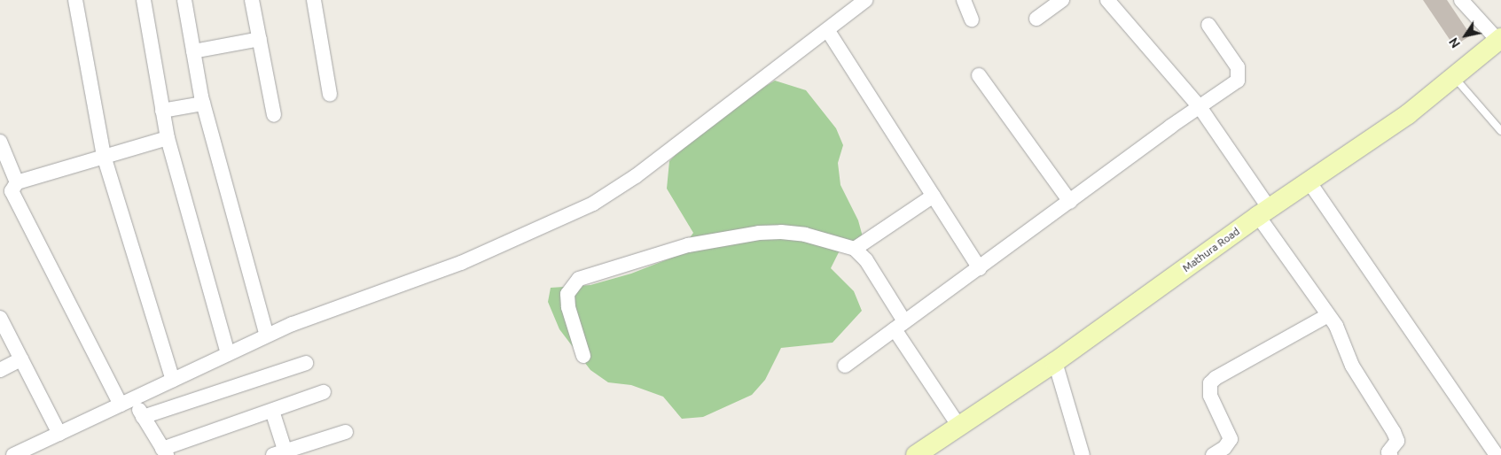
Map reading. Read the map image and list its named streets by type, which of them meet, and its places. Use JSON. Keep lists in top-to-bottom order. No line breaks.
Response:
{"streets":{"main road":["Mathura Road"]},"north":"bottom left"}
